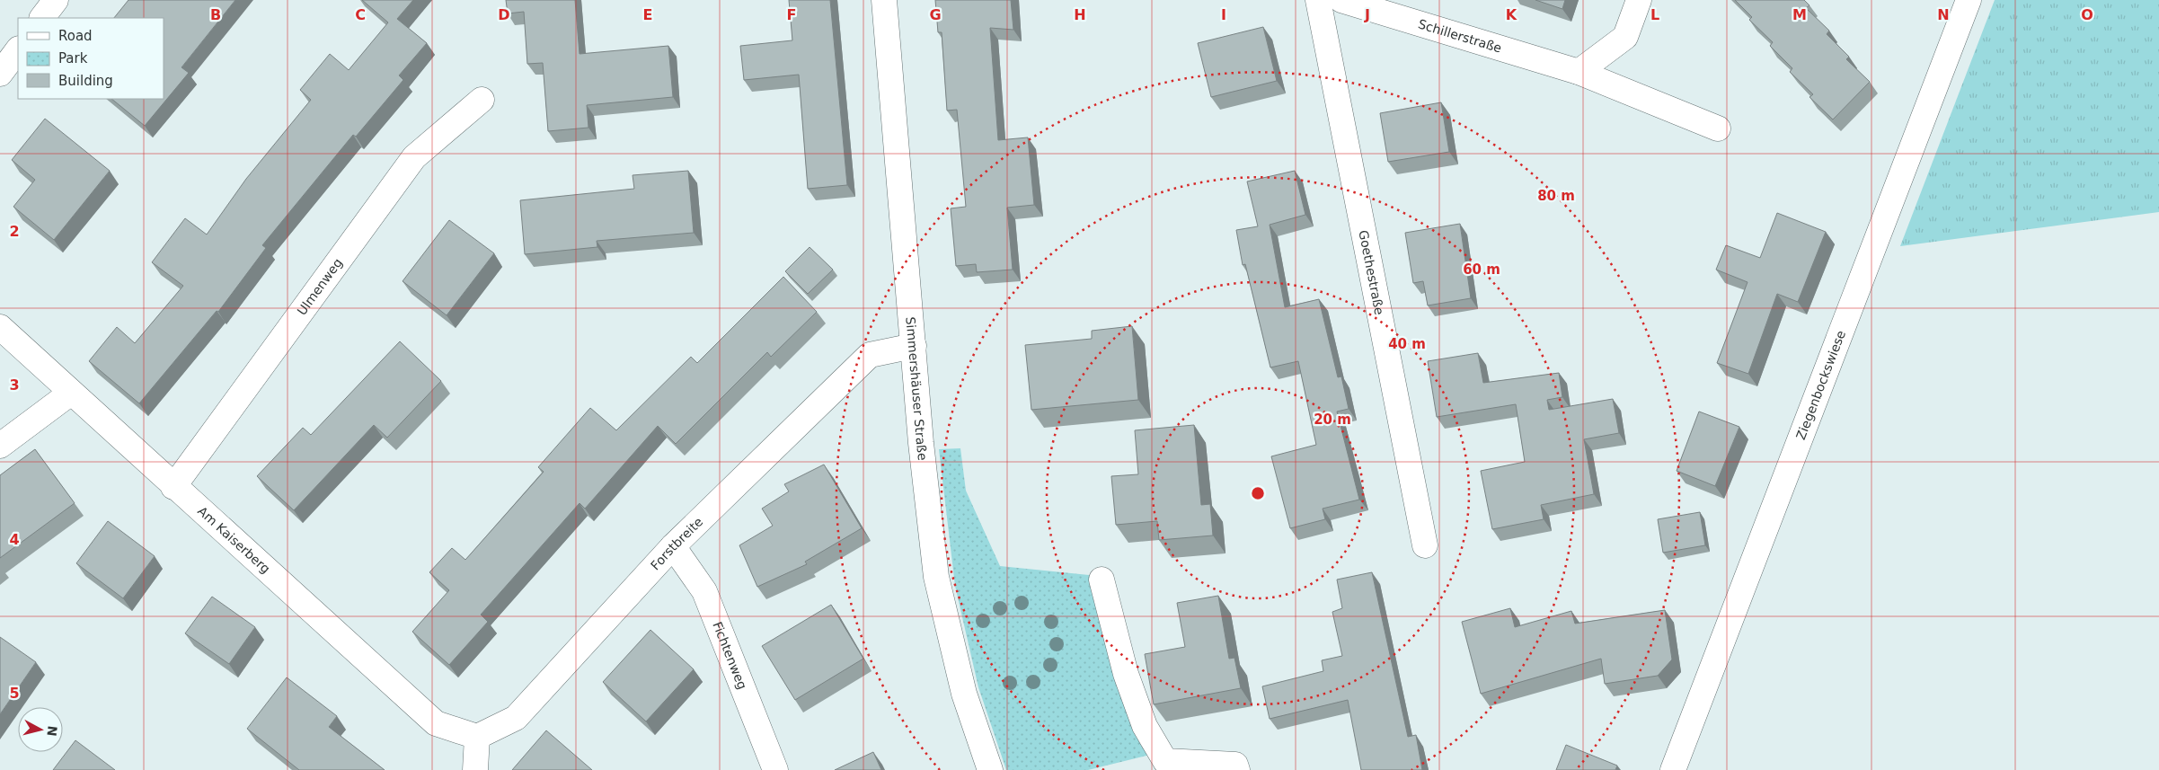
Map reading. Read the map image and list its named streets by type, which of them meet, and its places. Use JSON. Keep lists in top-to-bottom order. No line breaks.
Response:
{"streets":{"street":["Schillerstraße","Goethestraße","Ulmenweg","Ziegenbockswiese","Simmershäuser Straße","Am Kaiserberg","Forstbreite","Fichtenweg"]},"crossings":[["Ulmenweg","Am Kaiserberg"],["Simmershäuser Straße","Forstbreite"],["Am Kaiserberg","Forstbreite"],["Forstbreite","Fichtenweg"]],"legend":["Road","Park","Building"],"north":"right","grid":{"columns":["B","C","D","E","F","G","H","I","J","K","L","M","N","O"],"rows":["2","3","4","5"]},"rings":["80 m","60 m","40 m","20 m"]}
